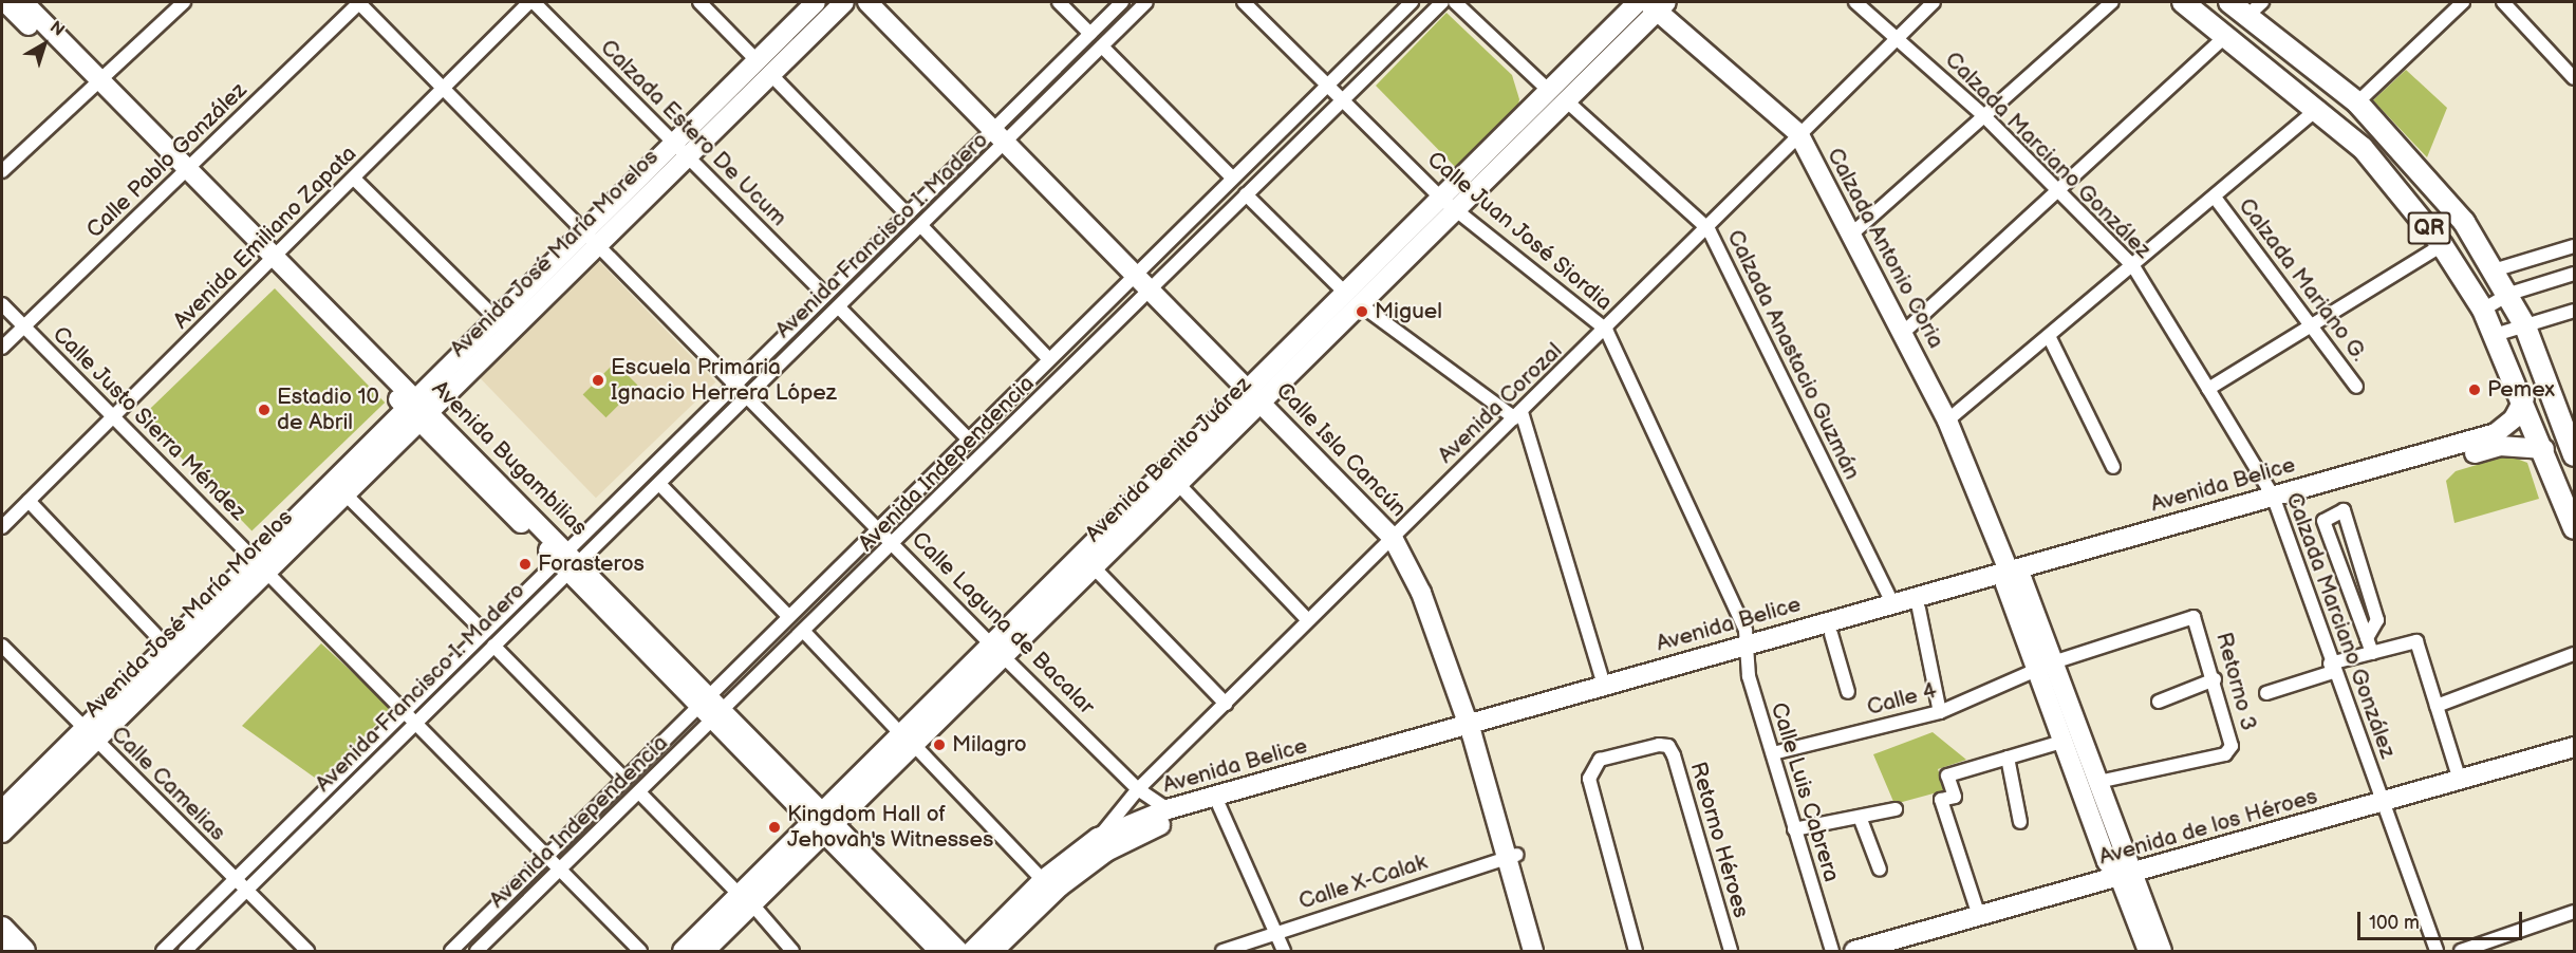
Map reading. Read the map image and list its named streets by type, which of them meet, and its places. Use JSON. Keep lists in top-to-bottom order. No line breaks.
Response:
{"streets":{"main road":["QR","Calzada Antonio Coria","Avenida José María Morelos","Calle Isla Cancún","Avenida Bugambilias","Avenida Benito Juárez","Avenida Belice","Avenida de los Héroes"],"street":["Calzada Estero De Ucum","Calzada Marciano González","Calle Pablo González","Calle Juan José Siordia","Avenida Francisco I. Madero","Avenida Emiliano Zapata","Calzada Mariano G.","Calzada Anastacio Guzmán","Avenida Corozal","Calle Justo Sierra Méndez","Avenida Independencia","Calle Laguna de Bacalar","Retorno 3","Calle 4","Calle Camelias","Calle Luis Cabrera","Retorno Héroes","Calle X-Calak"]},"crossings":[["Calzada Estero De Ucum","Avenida Francisco I. Madero"],["Calzada Estero De Ucum","Avenida Emiliano Zapata"],["Calzada Estero De Ucum","Avenida José María Morelos"],["Calzada Marciano González","Avenida Corozal"],["Calzada Marciano González","Avenida Belice"],["Calzada Marciano González","Avenida de los Héroes"],["Calle Pablo González","Calle Justo Sierra Méndez"],["Calle Pablo González","Avenida Bugambilias"],["Calle Pablo González","Calle Laguna de Bacalar"],["QR","Avenida Belice"],["Calle Juan José Siordia","Avenida Corozal"],["Calle Juan José Siordia","Avenida Benito Juárez"],["Calle Juan José Siordia","Avenida Independencia"],["Calle Juan José Siordia","Avenida Belice"],["Calle Juan José Siordia","Calle Luis Cabrera"],["Avenida Francisco I. Madero","Calle Justo Sierra Méndez"],["Avenida Francisco I. Madero","Calle Isla Cancún"],["Avenida Francisco I. Madero","Avenida Bugambilias"],["Avenida Francisco I. Madero","Calle Laguna de Bacalar"],["Avenida Francisco I. Madero","Calle Camelias"],["Avenida Emiliano Zapata","Calle Justo Sierra Méndez"],["Avenida Emiliano Zapata","Avenida Bugambilias"],["Avenida Emiliano Zapata","Calle Laguna de Bacalar"],["Calzada Antonio Coria","Avenida Corozal"],["Calzada Antonio Coria","Avenida Benito Juárez"],["Calzada Antonio Coria","Avenida Belice"],["Calzada Antonio Coria","Retorno 3"],["Calzada Antonio Coria","Calle 4"],["Avenida José María Morelos","Calle Justo Sierra Méndez"],["Avenida José María Morelos","Avenida Bugambilias"],["Avenida José María Morelos","Calle Laguna de Bacalar"],["Avenida José María Morelos","Calle Camelias"],["Calzada Anastacio Guzmán","Avenida Corozal"],["Calzada Anastacio Guzmán","Avenida Benito Juárez"],["Calzada Anastacio Guzmán","Avenida Belice"],["Avenida Corozal","Calle Isla Cancún"],["Avenida Corozal","Avenida Belice"],["Avenida Corozal","Calle Laguna de Bacalar"],["Calle Justo Sierra Méndez","Avenida Independencia"],["Calle Isla Cancún","Avenida Benito Juárez"],["Calle Isla Cancún","Avenida Independencia"],["Calle Isla Cancún","Avenida Belice"],["Calle Isla Cancún","Calle X-Calak"],["Avenida Bugambilias","Avenida Benito Juárez"],["Avenida Bugambilias","Avenida Independencia"],["Avenida Benito Juárez","Calle Laguna de Bacalar"],["Avenida Independencia","Calle Laguna de Bacalar"],["Avenida Belice","Calle Laguna de Bacalar"],["Avenida Belice","Calle Luis Cabrera"],["Retorno 3","Calle 4"],["Calle 4","Calle Luis Cabrera"]],"places":["Miguel","Escuela Primaria Ignacio Herrera López","Pemex","Estadio 10 de Abril","Forasteros","Milagro","Kingdom Hall of Jehovah's Witnesses"],"scale_bar":"100 m","north":"top right"}
